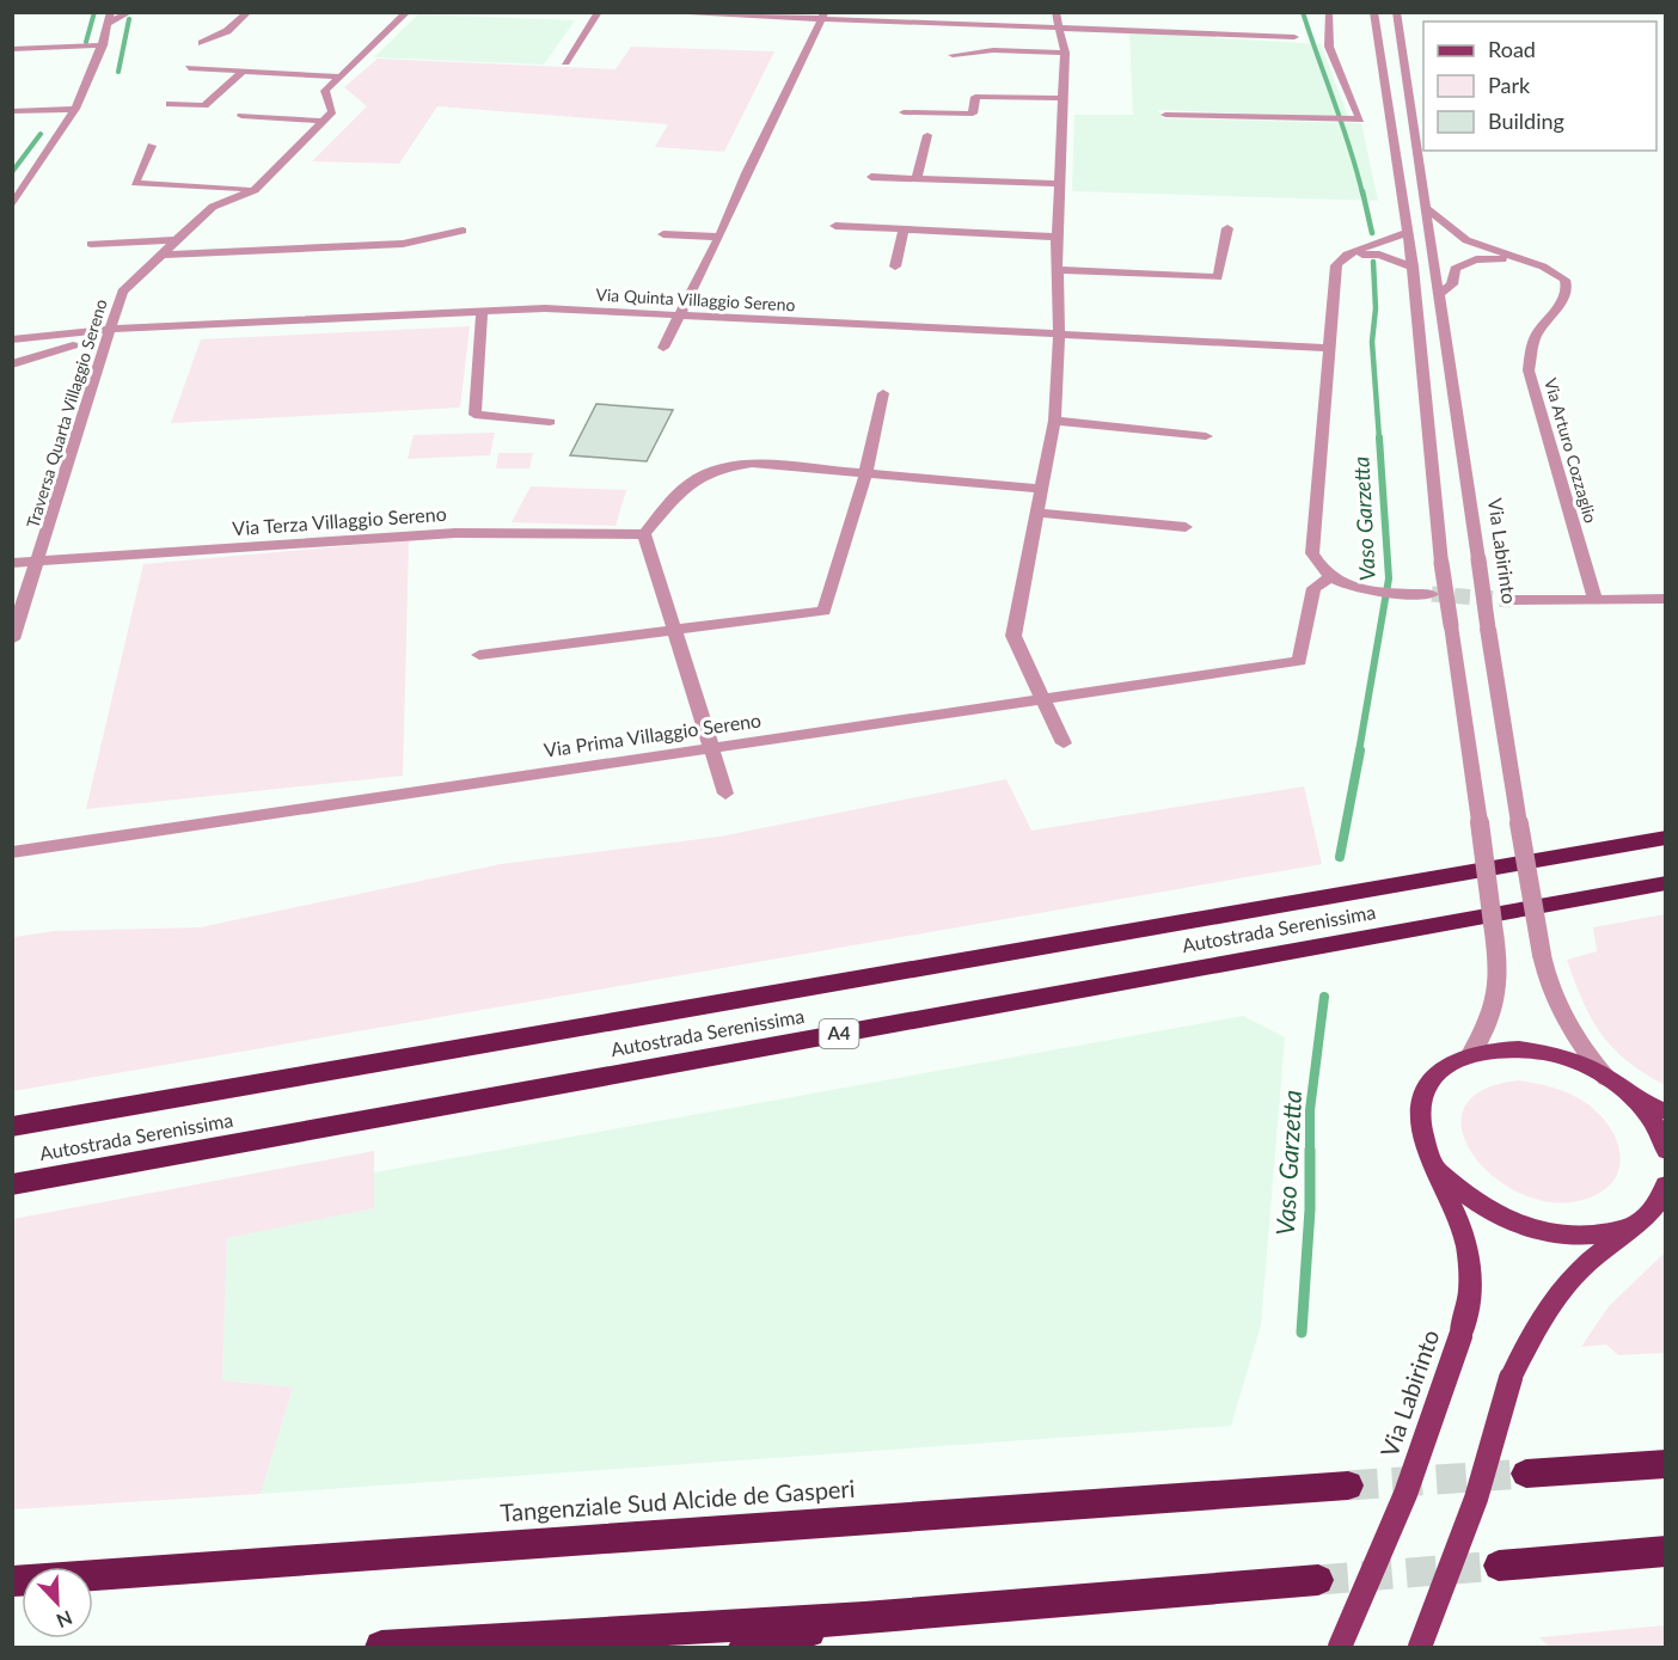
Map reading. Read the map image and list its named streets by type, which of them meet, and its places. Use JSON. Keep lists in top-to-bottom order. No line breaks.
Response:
{"streets":{"highway":["Autostrada Serenissima","A4","Tangenziale Sud Alcide de Gasperi"],"main road":["Via Labirinto"],"street":["Via Quinta Villaggio Sereno","Traversa Quarta Villaggio Sereno","Via Arturo Cozzaglio","Via Terza Villaggio Sereno","Via Prima Villaggio Sereno"]},"crossings":[["Via Quinta Villaggio Sereno","Traversa Quarta Villaggio Sereno"],["Traversa Quarta Villaggio Sereno","Via Terza Villaggio Sereno"]],"water":["Vaso Garzetta"],"legend":["Road","Park","Building"],"north":"bottom right"}
